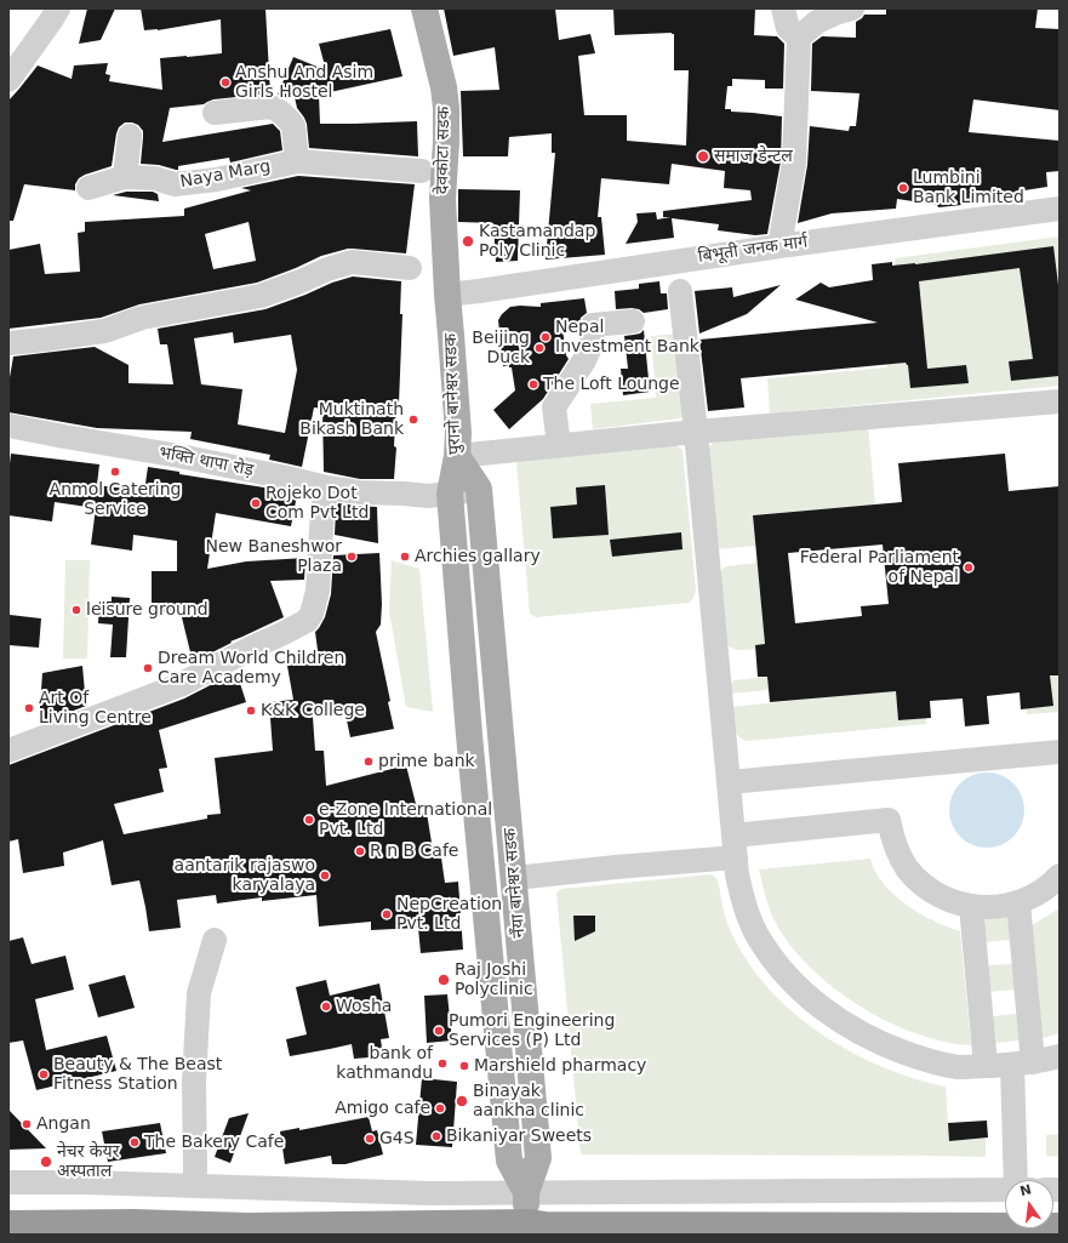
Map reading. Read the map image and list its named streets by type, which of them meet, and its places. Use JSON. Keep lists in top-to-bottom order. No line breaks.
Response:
{"streets":{"main road":["देवकोटा सडक","पुरानो बानेश्वर सडक","नँया बानेश्वर सडक"],"street":["Naya Marg","बिभूती जनक मार्ग","भक्ति थापा रोड़"]},"crossings":[["देवकोटा सडक","बिभूती जनक मार्ग"],["देवकोटा सडक","पुरानो बानेश्वर सडक"],["बिभूती जनक मार्ग","पुरानो बानेश्वर सडक"],["पुरानो बानेश्वर सडक","भक्ति थापा रोड़"],["पुरानो बानेश्वर सडक","नँया बानेश्वर सडक"],["भक्ति थापा रोड़","नँया बानेश्वर सडक"]],"places":["Anshu And Asim Girls Hostel","समाज डेन्टल","Lumbini Bank Limited","Kastamandap Poly Clinic","Nepal Investment Bank","Beijing Duck","The Loft Lounge","Muktinath Bikash Bank","Anmol Catering Service","Rojeko Dot Com Pvt Ltd","New Baneshwor Plaza","Archies gallary","Federal Parliament of Nepal","leisure ground","Dream World Children Care Academy","Art Of Living Centre","K&K College","prime bank","e-Zone International Pvt. Ltd","R n B Cafe","aantarik rajaswo karyalaya","NepCreation Pvt. Ltd","Raj Joshi Polyclinic","Wosha","Pumori Engineering Services (P) Ltd","bank of kathmandu","Marshield pharmacy","Beauty & The Beast Fitness Station","Binayak aankha clinic","Amigo cafe","Angan","Bikaniyar Sweets","G4S","The Bakery Cafe","नेचर केयर अस्पताल"],"north":"top"}
